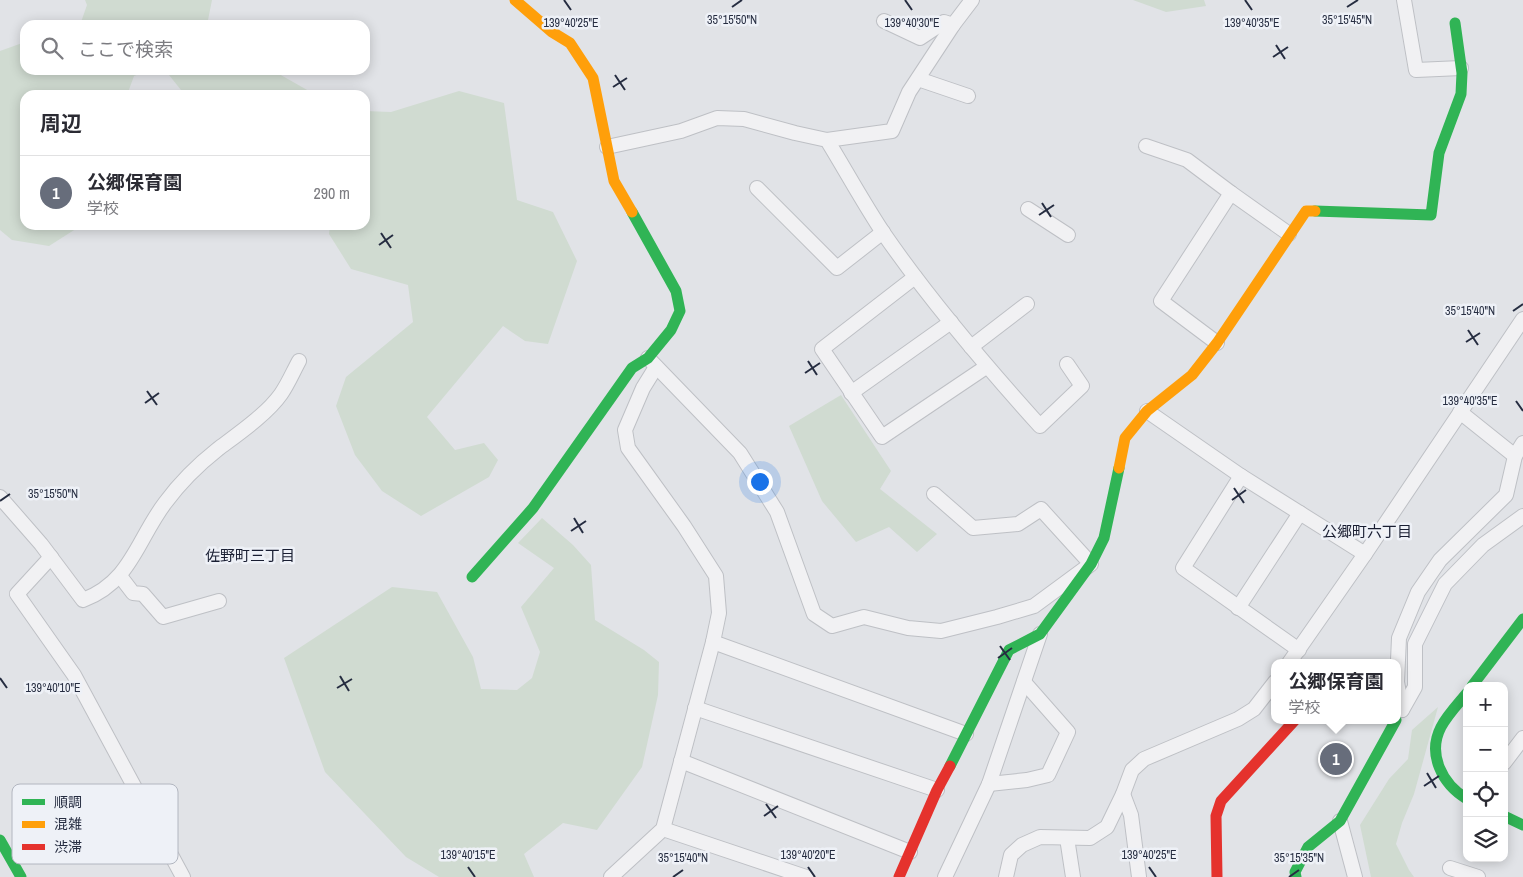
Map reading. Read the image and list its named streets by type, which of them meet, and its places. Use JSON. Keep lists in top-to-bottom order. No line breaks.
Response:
{"districts":["公郷町六丁目","佐野町三丁目"],"legend":["順調","混雑","渋滞"],"page":{"search":"ここで検索","heading":"周辺","list":[{"mark":"1","name":"公郷保育園","note":"学校","value":"290 m"}],"popup":["公郷保育園","学校"],"map_buttons":["+","−"],"pins":"1"},"coordinates":["35°15'50\"N","35°15'45\"N","139°40'25\"E","139°40'30\"E","139°40'35\"E","35°15'40\"N","139°40'10\"E","139°40'15\"E","139°40'20\"E","35°15'35\"N"]}
